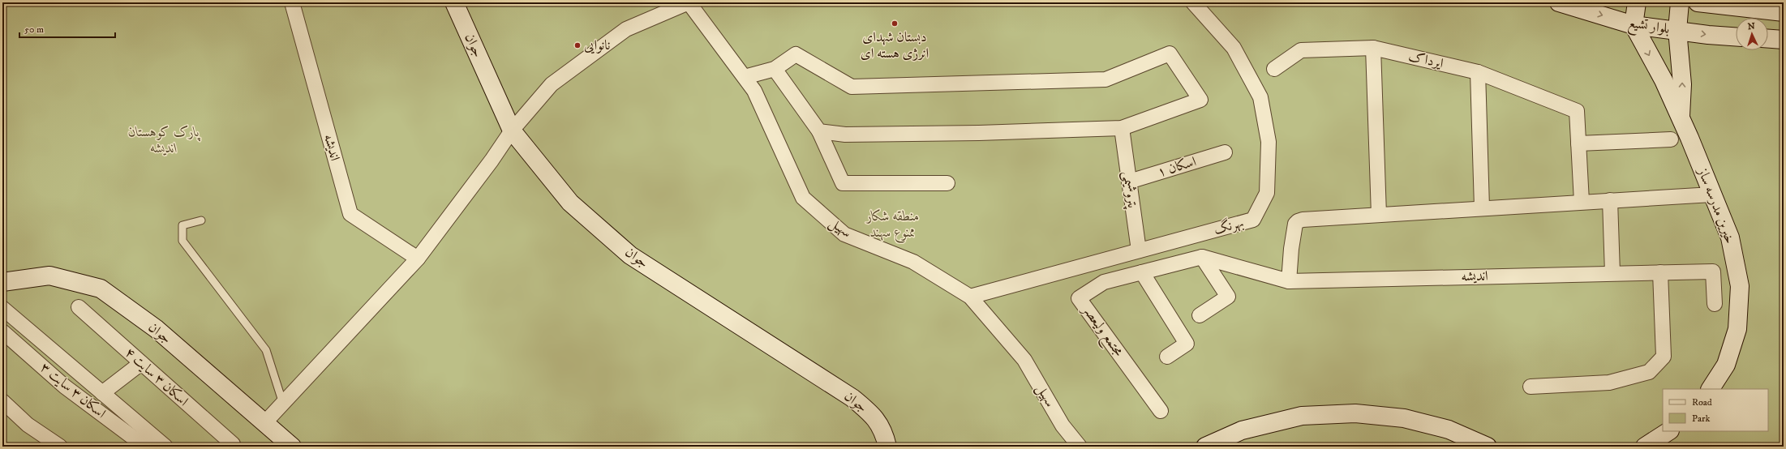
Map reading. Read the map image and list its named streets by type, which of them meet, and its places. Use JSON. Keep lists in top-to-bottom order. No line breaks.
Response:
{"streets":{"street":["بلوار تشیع","جوان","ایرداک","اندیشه","اسکان ۱","پتروشیمی","خیرین مدرسه ساز","بهرنگ","سهیل","مجتمع ولیعصر","اسکان ۳ سایت ۴","اسکان ۳ سایت ۳"]},"crossings":[["بلوار تشیع","خیرین مدرسه ساز"],["اندیشه","مجتمع ولیعصر"],["اسکان ۱","پتروشیمی"],["پتروشیمی","بهرنگ"],["بهرنگ","سهیل"]],"parks":["پارک کوهستان اندیشه","منطقه شکار ممنوع سهند"],"places":["دبستان شهدای انرژی هسته ای","نانوایی"],"legend":["Road","Park"],"scale_bar":"50 m","north":"top"}
